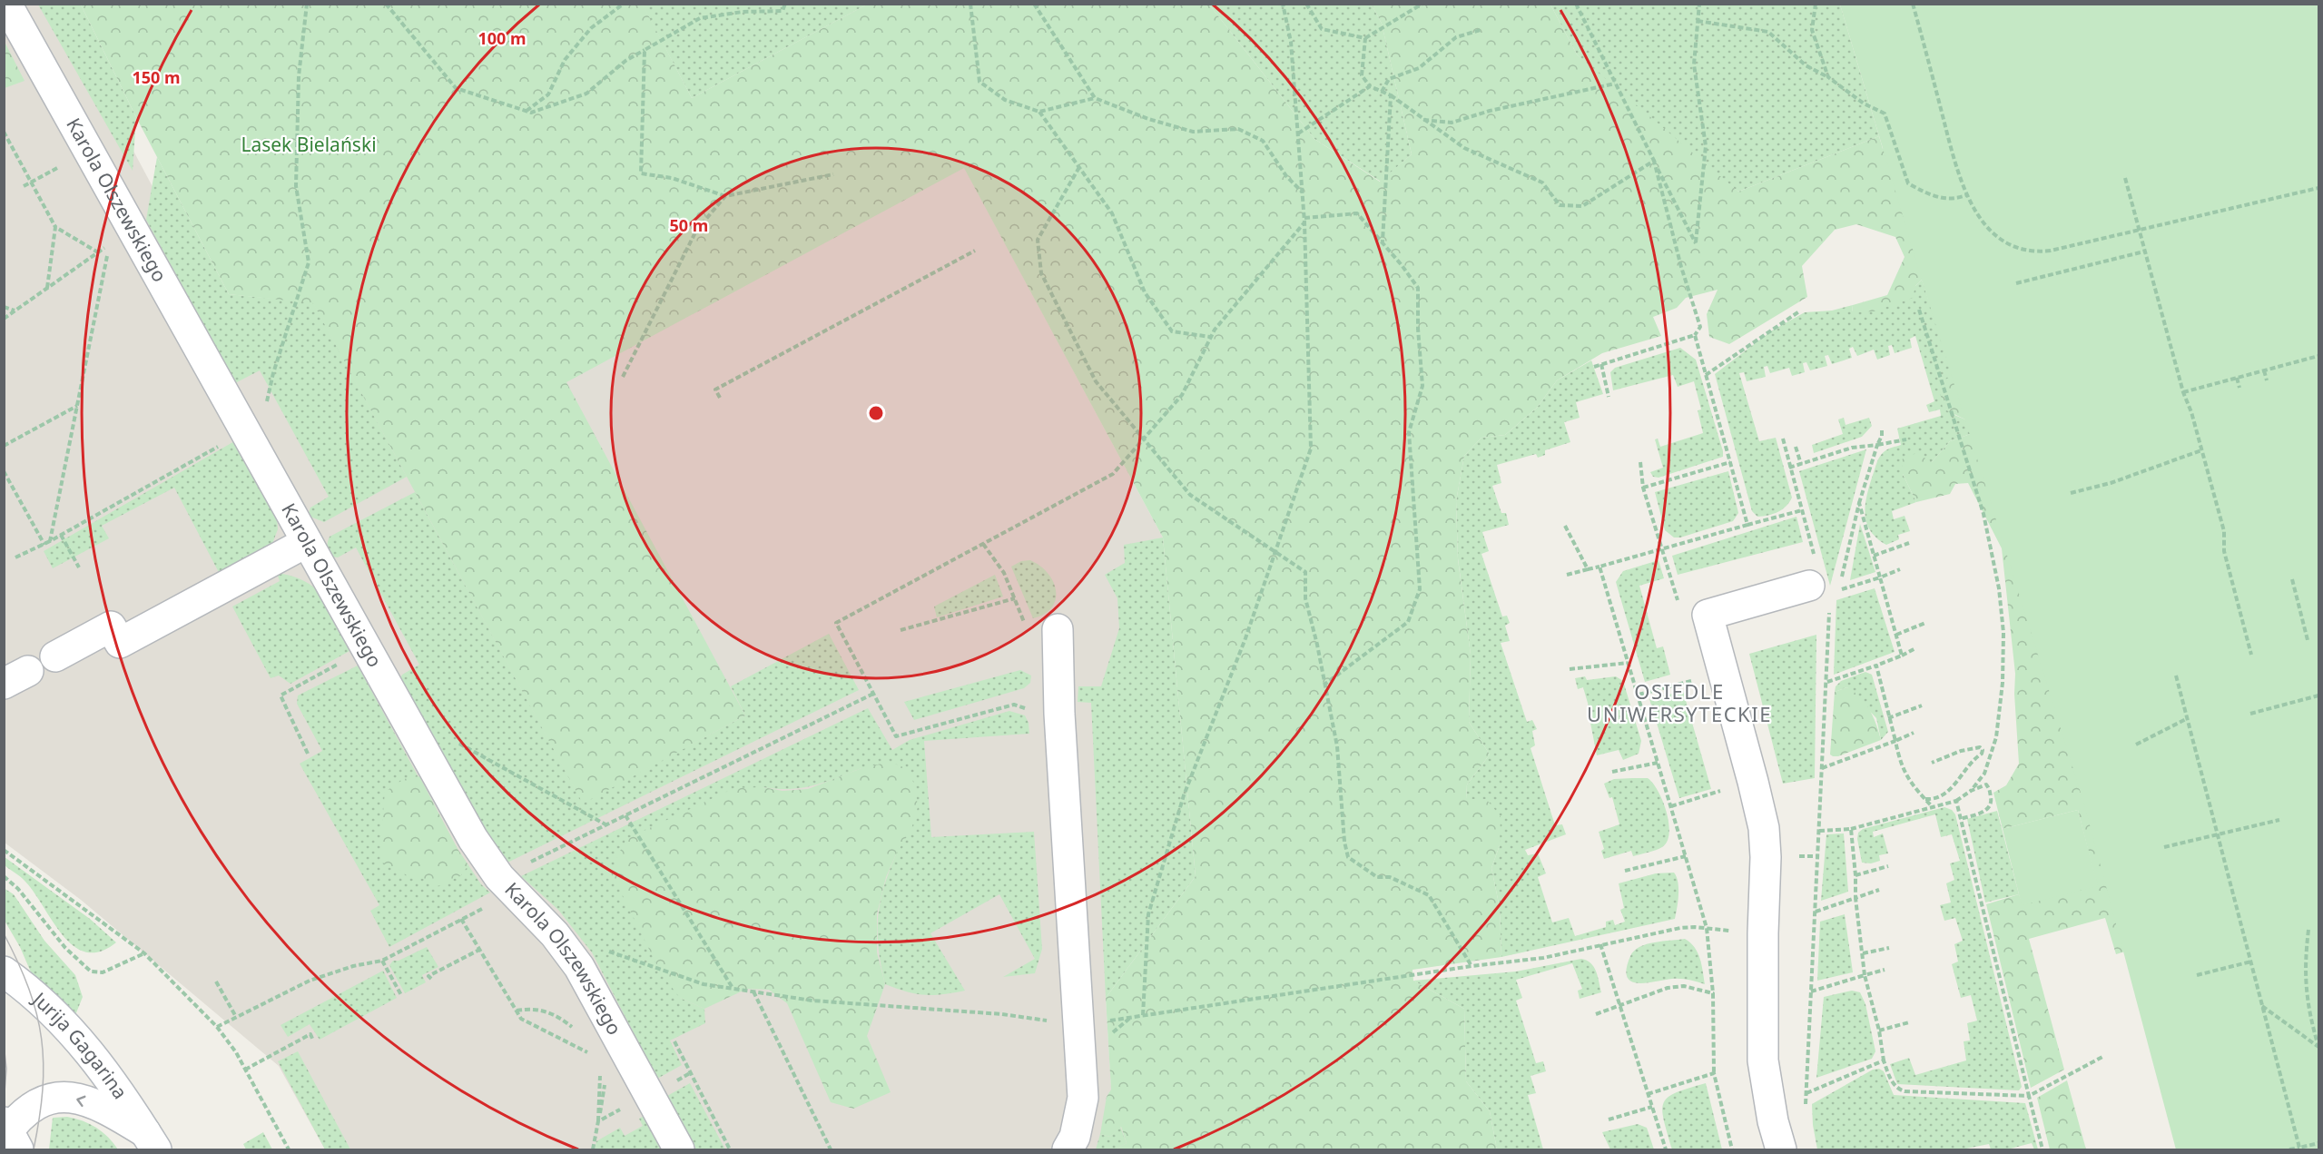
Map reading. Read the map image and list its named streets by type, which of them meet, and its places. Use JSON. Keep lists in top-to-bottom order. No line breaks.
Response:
{"streets":{"street":["Karola Olszewskiego","Jurija Gagarina"]},"districts":["OSIEDLE UNIWERSYTECKIE"],"parks":["Lasek Bielański"],"rings":["100 m","150 m","50 m"]}
